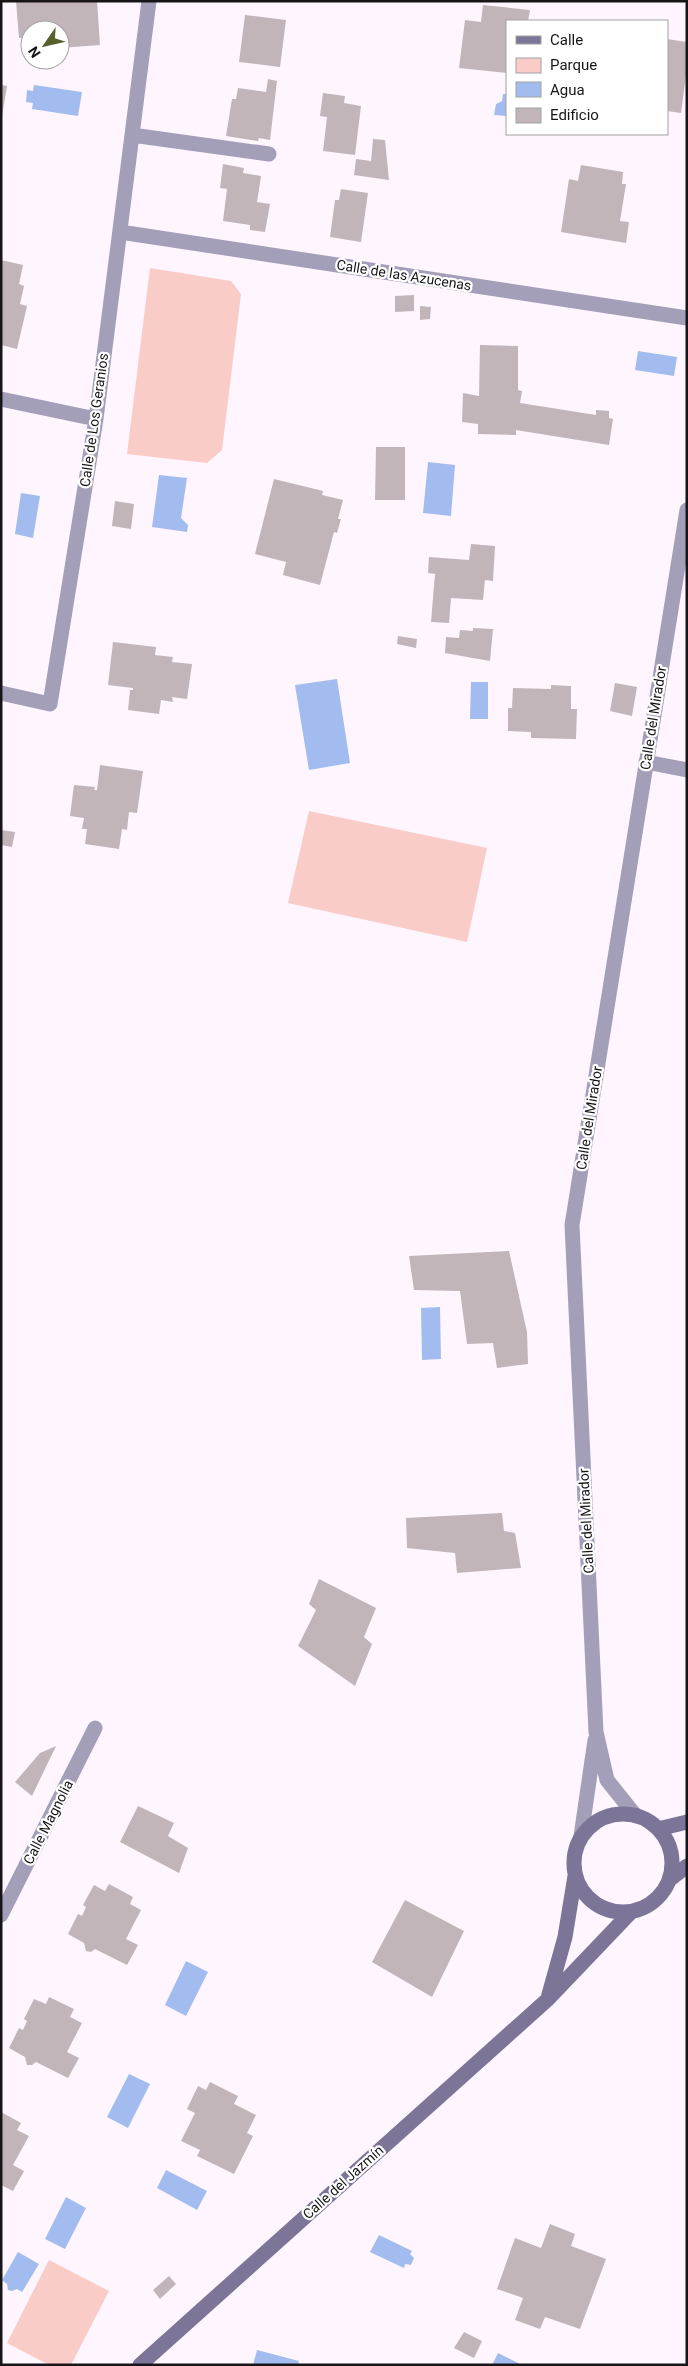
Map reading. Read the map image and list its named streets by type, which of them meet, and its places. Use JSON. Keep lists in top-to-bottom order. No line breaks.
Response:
{"streets":{"street":["Calle de las Azucenas","Calle de Los Geranios","Calle del Mirador","Calle Magnolia","Calle del Jazmín"]},"crossings":[["Calle de las Azucenas","Calle de Los Geranios"],["Calle del Mirador","Calle del Jazmín"]],"legend":["Calle","Parque","Agua","Edificio"],"north":"bottom left"}
